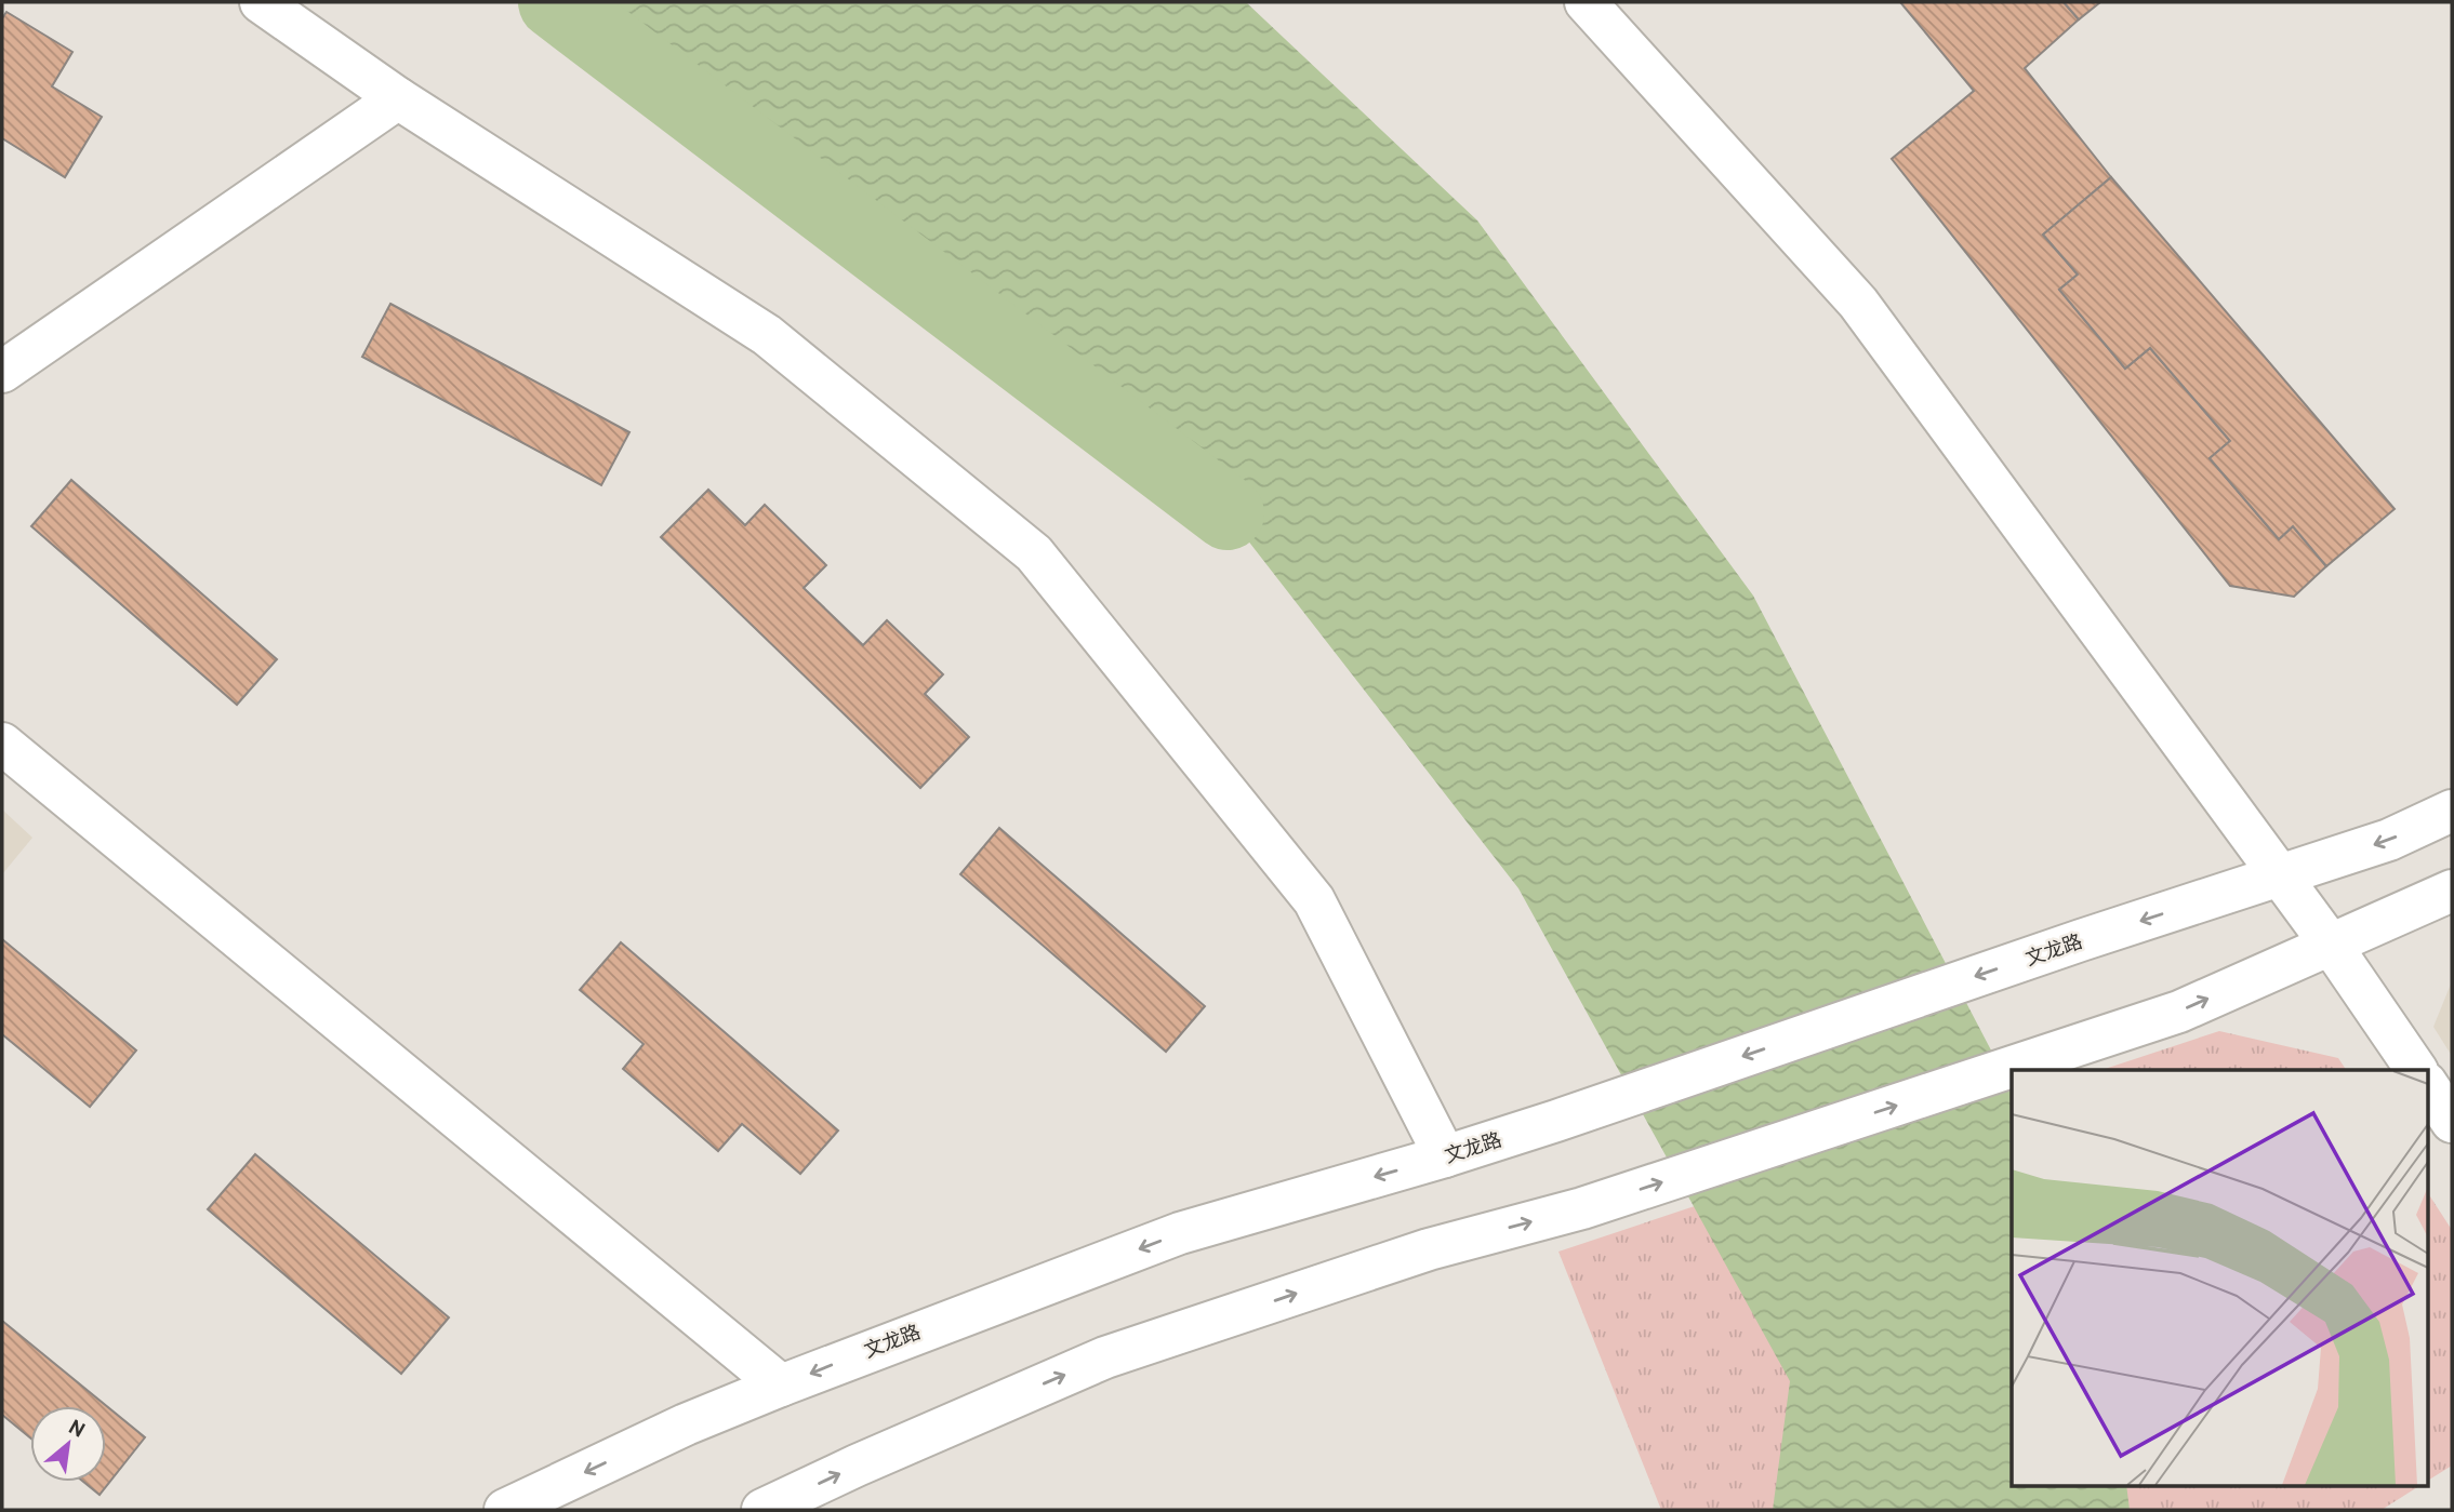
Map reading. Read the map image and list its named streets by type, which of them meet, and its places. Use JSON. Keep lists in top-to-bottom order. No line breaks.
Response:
{"streets":{"street":["文龙路"]},"north":"top right"}
